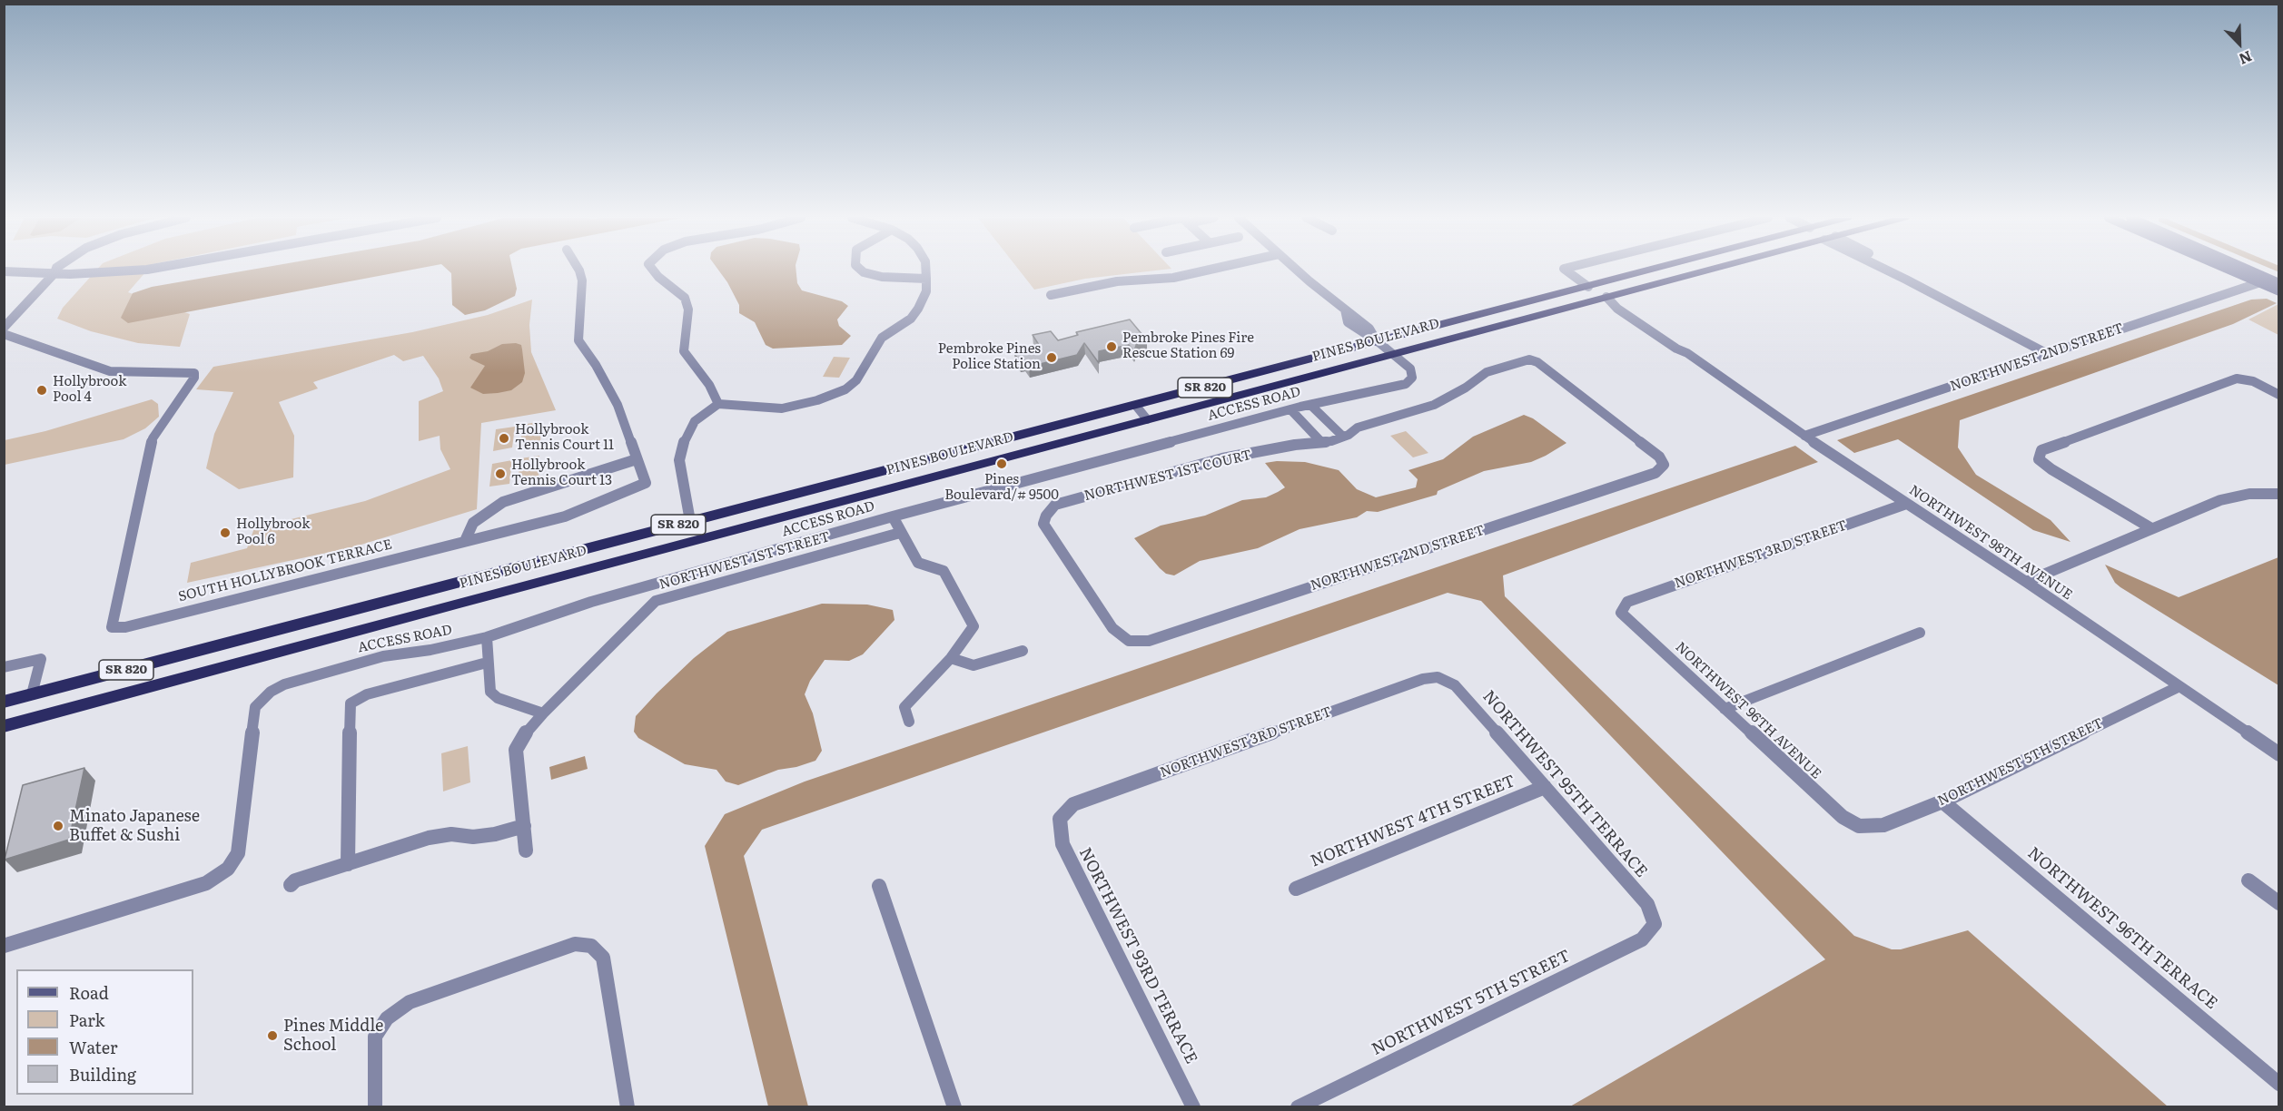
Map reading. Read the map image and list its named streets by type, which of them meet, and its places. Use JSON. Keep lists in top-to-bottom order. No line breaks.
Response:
{"streets":{"highway":["PINES BOULEVARD","SR 820"],"street":["NORTHWEST 2ND STREET","ACCESS ROAD","NORTHWEST 1ST COURT","NORTHWEST 98TH AVENUE","NORTHWEST 3RD STREET","NORTHWEST 1ST STREET","SOUTH HOLLYBROOK TERRACE","NORTHWEST 96TH AVENUE","NORTHWEST 5TH STREET","NORTHWEST 95TH TERRACE","NORTHWEST 4TH STREET","NORTHWEST 96TH TERRACE","NORTHWEST 93RD TERRACE"]},"crossings":[["PINES BOULEVARD","ACCESS ROAD"],["PINES BOULEVARD","NORTHWEST 98TH AVENUE"],["NORTHWEST 2ND STREET","NORTHWEST 1ST COURT"],["NORTHWEST 2ND STREET","NORTHWEST 98TH AVENUE"],["NORTHWEST 98TH AVENUE","NORTHWEST 3RD STREET"],["NORTHWEST 98TH AVENUE","NORTHWEST 5TH STREET"],["NORTHWEST 3RD STREET","NORTHWEST 96TH AVENUE"],["NORTHWEST 3RD STREET","NORTHWEST 95TH TERRACE"],["NORTHWEST 3RD STREET","NORTHWEST 93RD TERRACE"],["NORTHWEST 96TH AVENUE","NORTHWEST 5TH STREET"],["NORTHWEST 5TH STREET","NORTHWEST 95TH TERRACE"],["NORTHWEST 5TH STREET","NORTHWEST 96TH TERRACE"],["NORTHWEST 95TH TERRACE","NORTHWEST 4TH STREET"]],"places":["Pembroke Pines Fire Rescue Station 69","Pembroke Pines Police Station","Hollybrook Pool 4","Hollybrook Tennis Court 11","Pines Boulevard/# 9500","Hollybrook Tennis Court 13","Hollybrook Pool 6","Minato Japanese Buffet & Sushi","Pines Middle School"],"legend":["Road","Park","Water","Building"],"north":"bottom right"}
